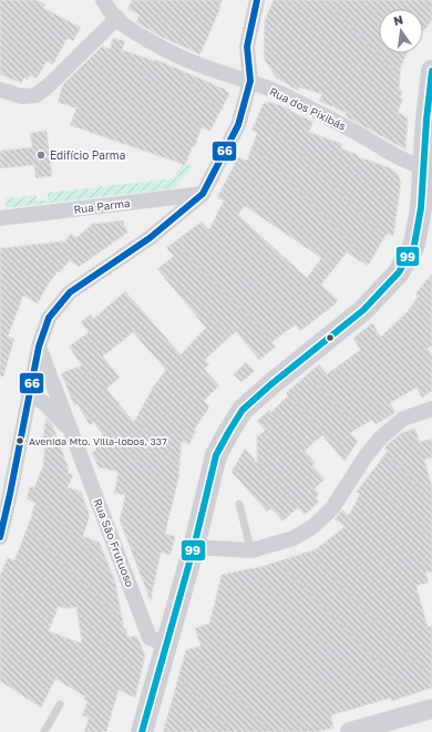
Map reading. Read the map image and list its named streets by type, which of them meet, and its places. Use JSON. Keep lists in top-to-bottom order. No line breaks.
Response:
{"streets":{"street":["Rua dos Pixibás","Rua Parma","Rua São Frutuoso"]},"places":["Edifício Parma","Avenida Mto. Villa-lobos, 337"],"lines":["transit line 66","transit line 99"],"north":"top"}
